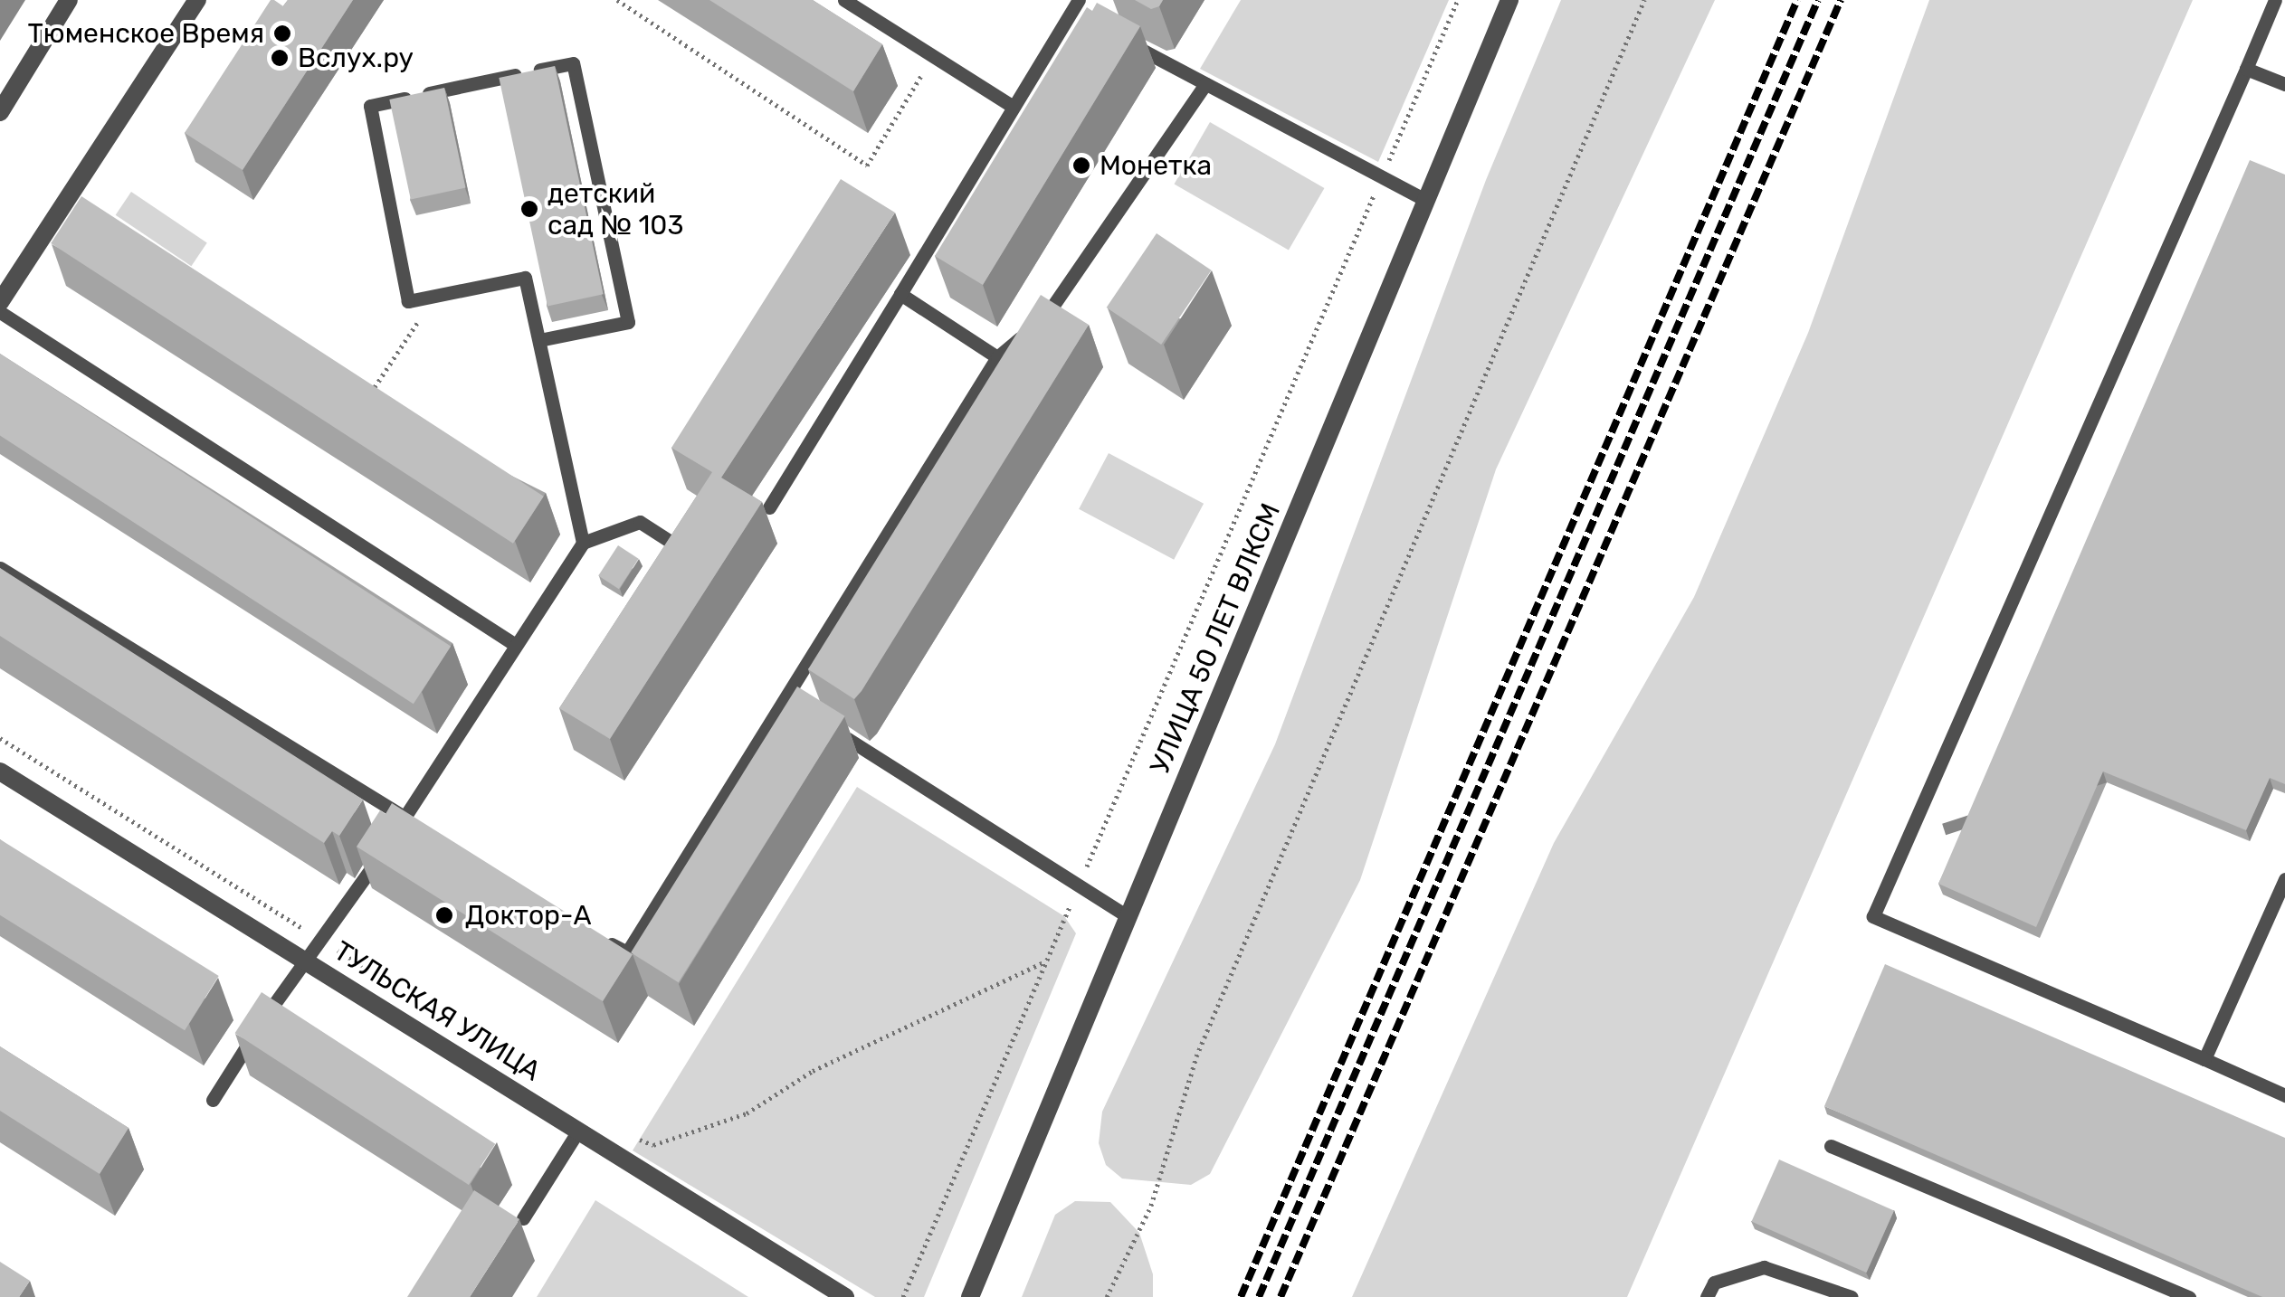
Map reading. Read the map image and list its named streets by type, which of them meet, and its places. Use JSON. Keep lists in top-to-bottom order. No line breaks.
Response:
{"streets":{"street":["УЛИЦА 50 ЛЕТ ВЛКСМ","ТУЛЬСКАЯ УЛИЦА"]},"places":["Тюменское Время","Вслух.ру","Монетка","детский сад № 103","Доктор-А"]}
